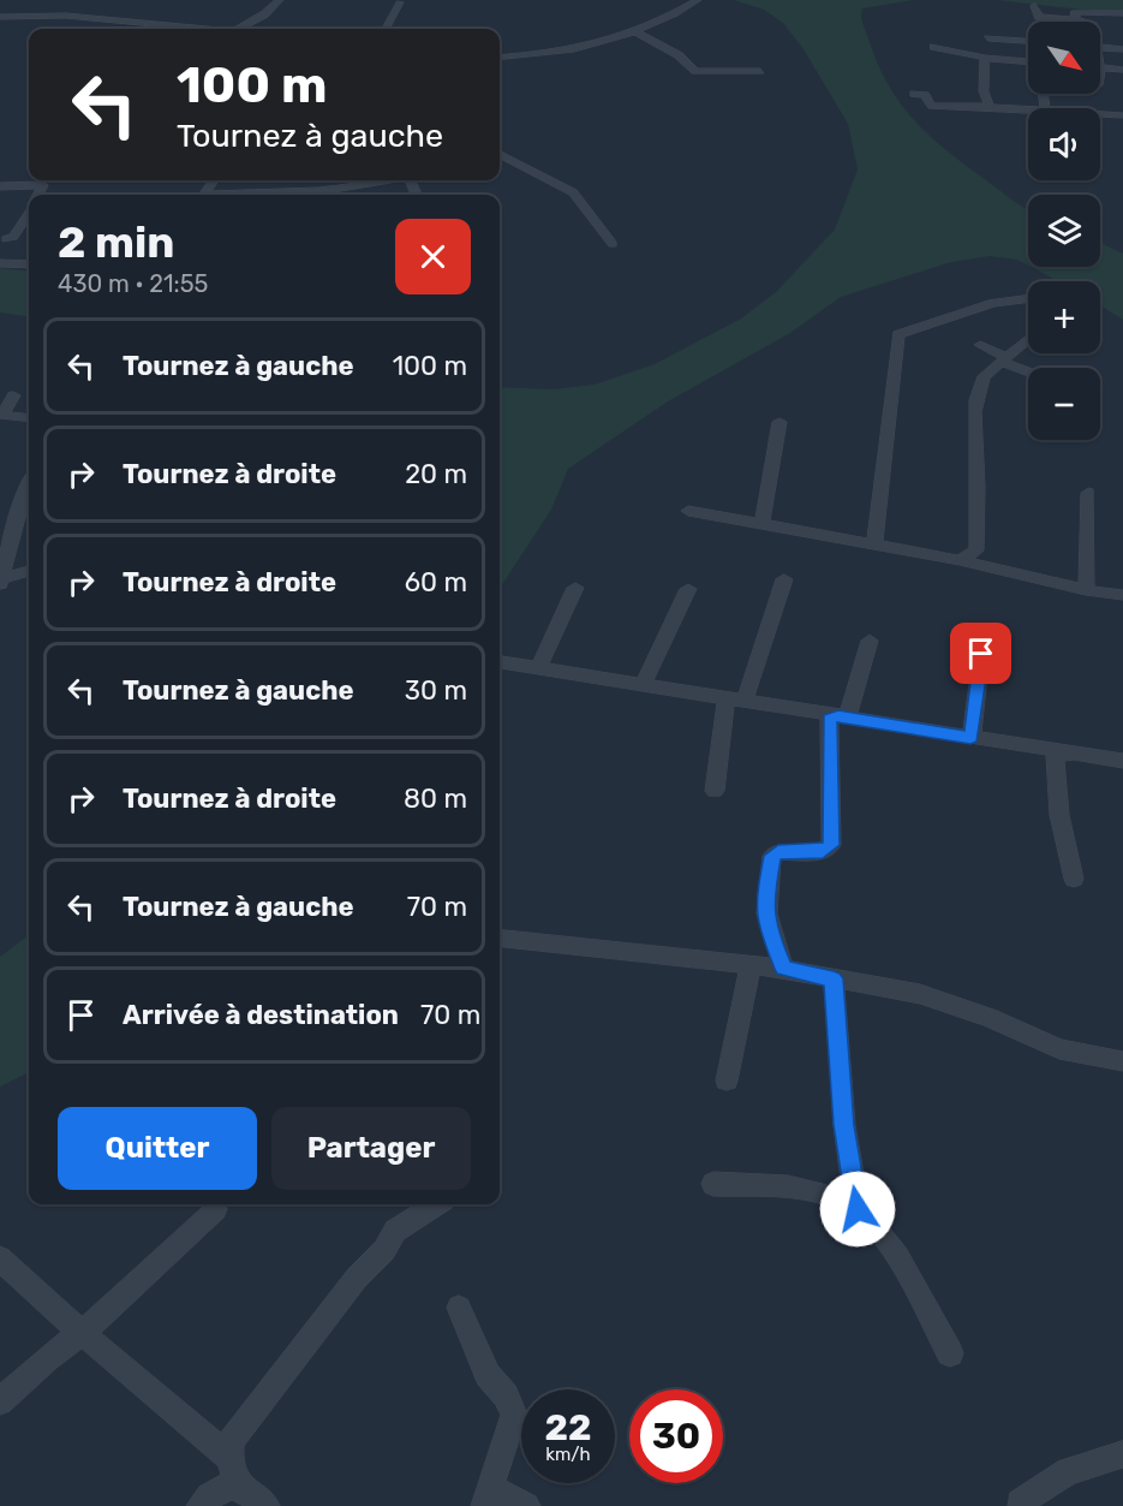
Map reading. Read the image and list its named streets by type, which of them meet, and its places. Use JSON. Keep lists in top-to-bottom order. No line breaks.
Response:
{"north":"bottom right","page":{"map_buttons":["+","−"],"turn":["100 m","Tournez à gauche"],"heading":["2 min","430 m · 21:55"],"list":[{"name":"Tournez à gauche","value":"100 m"},{"name":"Tournez à droite","value":"20 m"},{"name":"Tournez à droite","value":"60 m"},{"name":"Tournez à gauche","value":"30 m"},{"name":"Tournez à droite","value":"80 m"},{"name":"Tournez à gauche","value":"70 m"},{"name":"Arrivée à destination","value":"70 m"}],"buttons":["Quitter","Partager"],"speed":"22 km/h","limit":"30"}}
